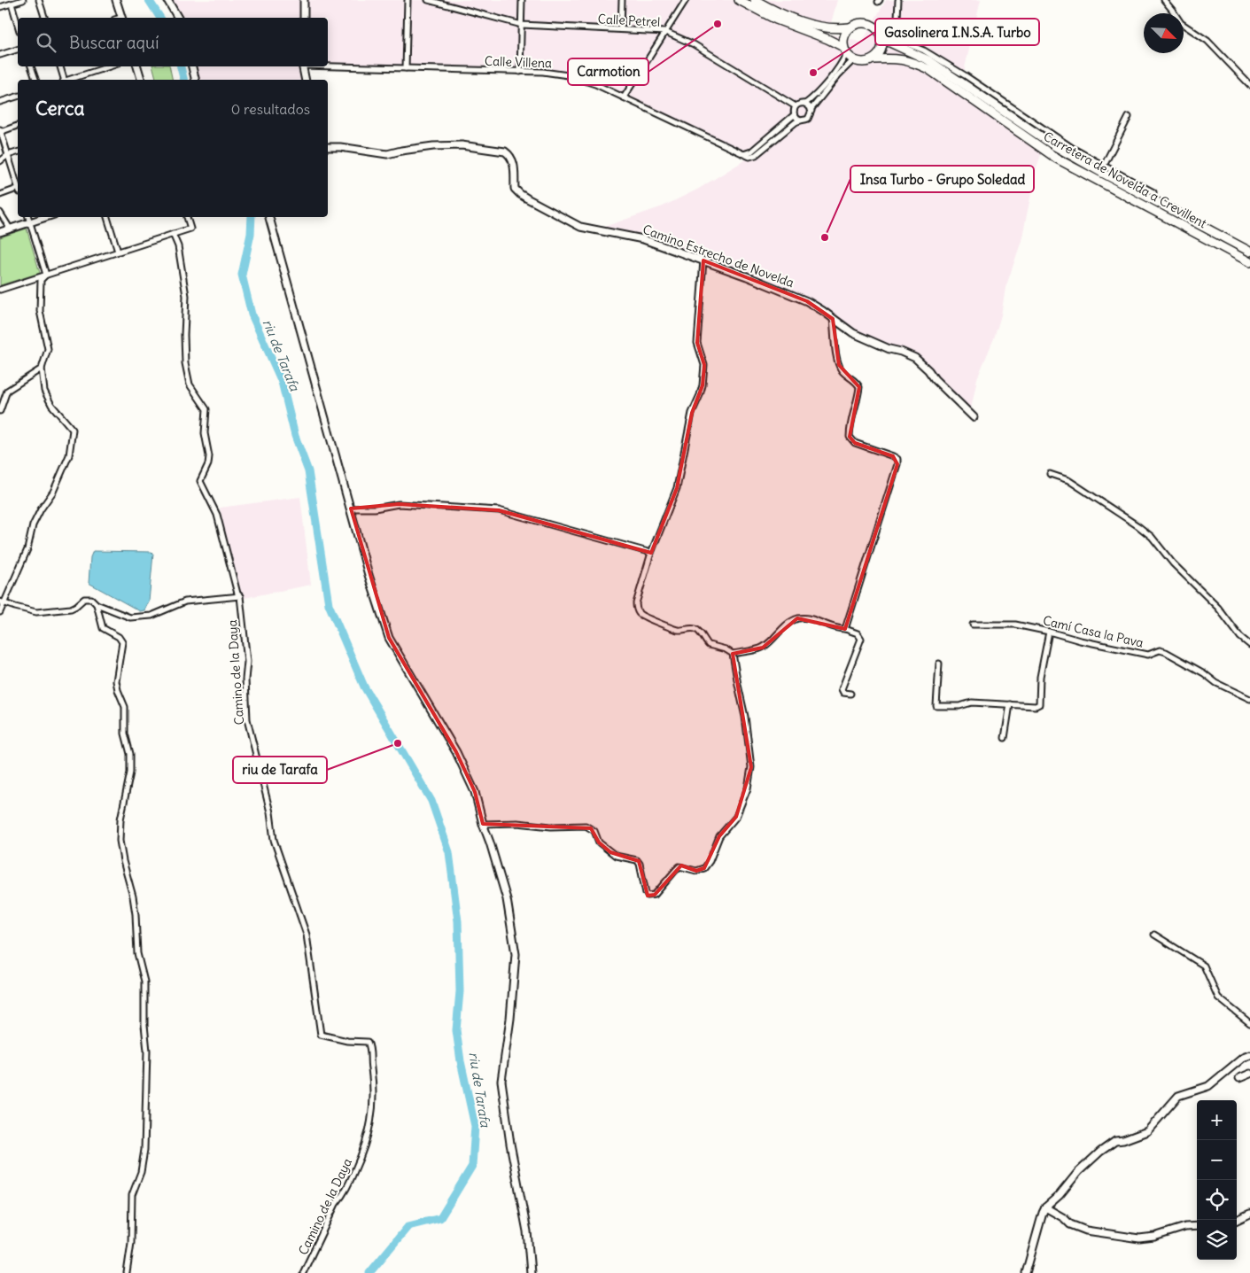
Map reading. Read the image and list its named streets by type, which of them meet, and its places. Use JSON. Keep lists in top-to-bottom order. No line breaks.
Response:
{"streets":{"highway":["Carretera de Novelda a Crevillent"],"street":["Calle Petrel","Calle Villena","Camino Estrecho de Novelda","Camí Casa la Pava","Camino de la Daya"]},"water":["riu de Tarafa"],"places":["Carmotion","Gasolinera I.N.S.A. Turbo","Insa Turbo - Grupo Soledad","riu de Tarafa"],"north":"bottom right","page":{"search":"Buscar aquí","heading":["Cerca","0 resultados"],"map_buttons":["+","−"]}}
